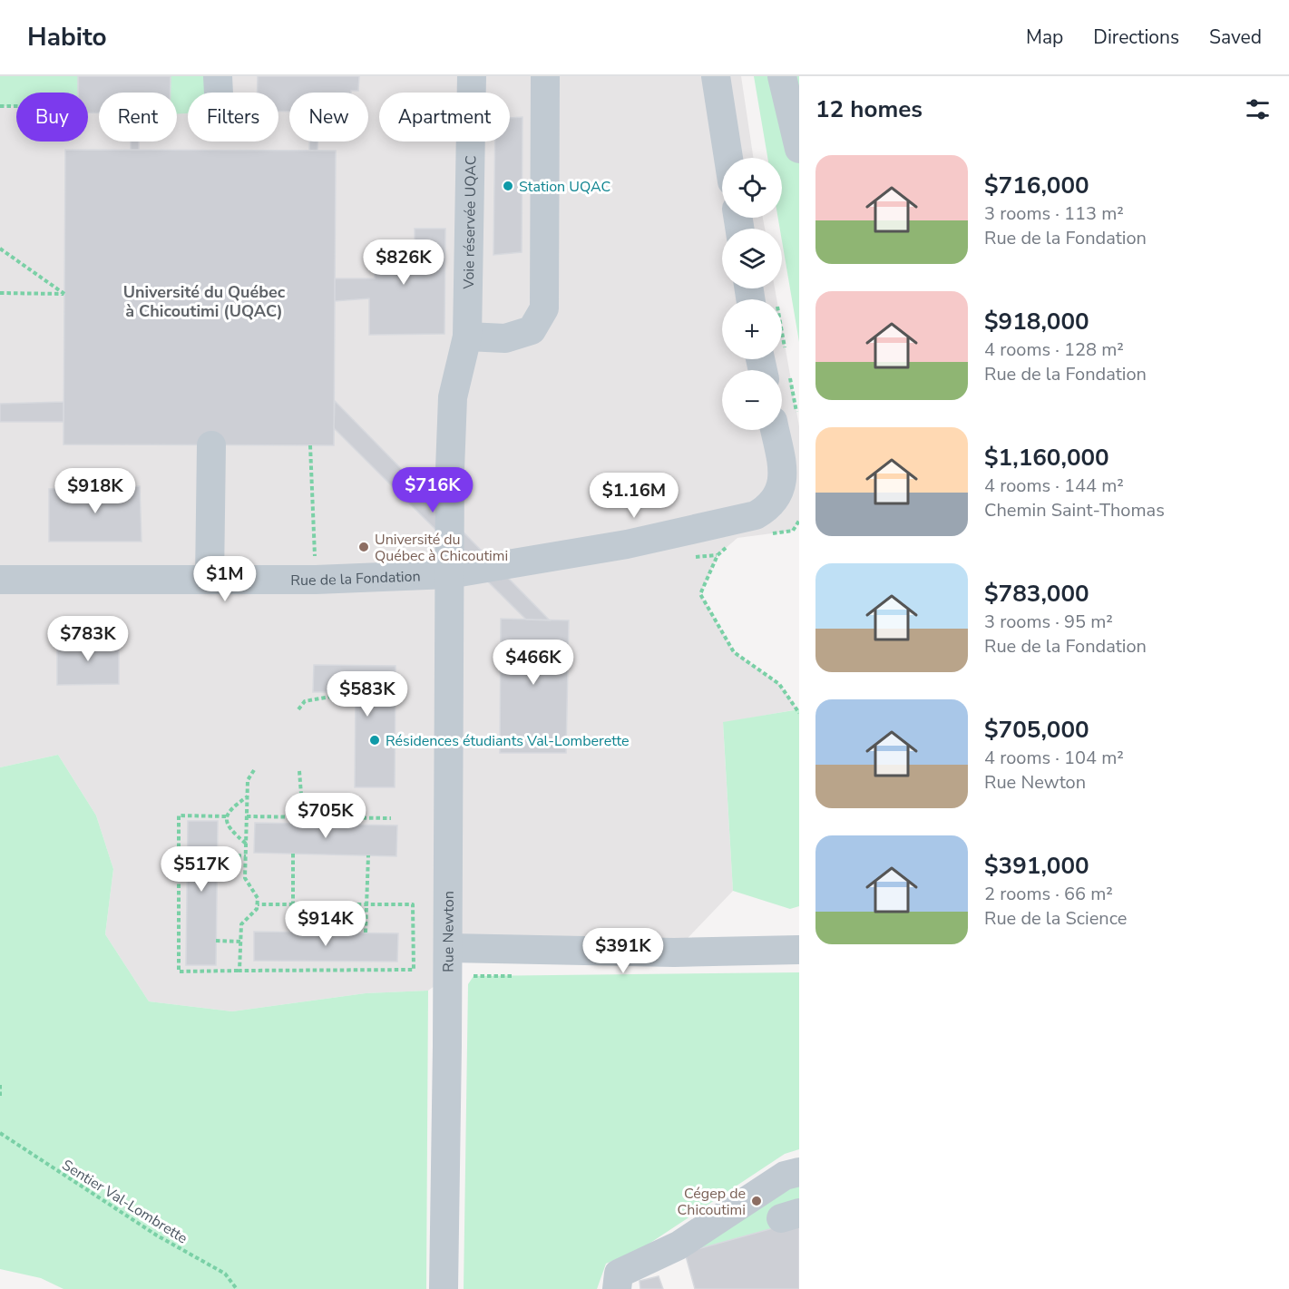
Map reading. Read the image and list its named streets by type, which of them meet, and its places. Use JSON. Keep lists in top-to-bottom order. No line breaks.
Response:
{"streets":{"street":["Voie réservée UQAC","Rue de la Fondation","Rue Newton"],"path":["Sentier Val-Lombrette"]},"crossings":[["Voie réservée UQAC","Rue de la Fondation"],["Voie réservée UQAC","Rue Newton"],["Rue de la Fondation","Rue Newton"]],"districts":["Université du Québec à Chicoutimi (UQAC)"],"places":["Station UQAC","Université du Québec à Chicoutimi","Résidences étudiants Val-Lomberette","Cégep de Chicoutimi"],"page":{"header":"Habito","nav":["Map","Directions","Saved"],"heading":"12 homes","chip":["Buy","Rent","Filters","New","Apartment"],"list":[{"name":"$716,000","note":"3 rooms · 113 m² · Rue de la Fondation"},{"name":"$918,000","note":"4 rooms · 128 m² · Rue de la Fondation"},{"name":"$1,160,000","note":"4 rooms · 144 m² · Chemin Saint-Thomas"},{"name":"$783,000","note":"3 rooms · 95 m² · Rue de la Fondation"},{"name":"$705,000","note":"4 rooms · 104 m² · Rue Newton"},{"name":"$391,000","note":"2 rooms · 66 m² · Rue de la Science"}],"map_buttons":["+","−"],"price":["$826K","$716K","$918K","$1.16M","$1M","$783K","$466K","$583K","$705K","$517K","$914K","$391K"]}}
